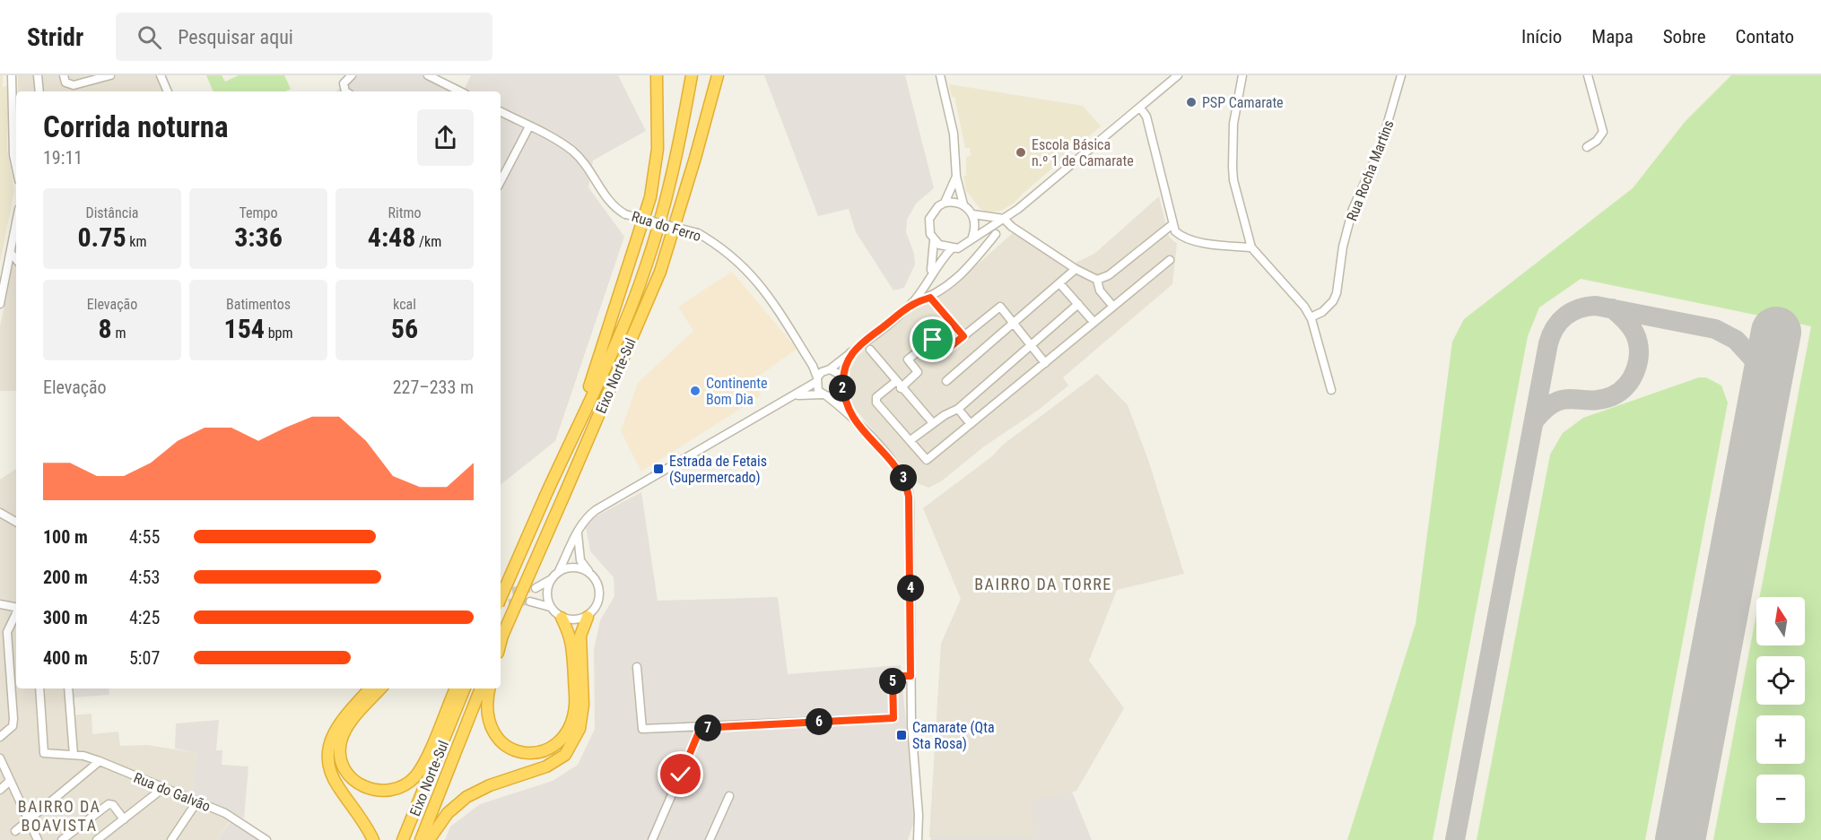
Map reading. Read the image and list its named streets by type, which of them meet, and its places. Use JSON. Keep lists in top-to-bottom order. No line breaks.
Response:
{"streets":{"highway":["Eixo Norte-Sul"],"street":["Rua Rocha Martins","Rua do Ferro","Rua do Galvão"]},"districts":["BAIRRO DA TORRE","BAIRRO DA BOAVISTA"],"places":{"other":["PSP Camarate","Escola Básica n.º 1 de Camarate","Continente Bom Dia"],"transit":["Estrada de Fetais (Supermercado)","Camarate (Qta Sta Rosa)"]},"north":"top","page":{"header":"Stridr","search":"Pesquisar aqui","nav":["Início","Mapa","Sobre","Contato"],"heading":["Corrida noturna","19:11"],"stats":[["Distância","0.75 km"],["Tempo","3:36"],["Ritmo","4:48 /km"],["Elevação","8 m"],["Batimentos","154 bpm"],["kcal","56"]],"chart":["Elevação","227–233 m"],"pins":["2","3","4","5","6","7"],"list":[{"name":"100 m","note":"4:55"},{"name":"200 m","note":"4:53"},{"name":"300 m","note":"4:25"},{"name":"400 m","note":"5:07"}],"map_buttons":["+","−"]}}
